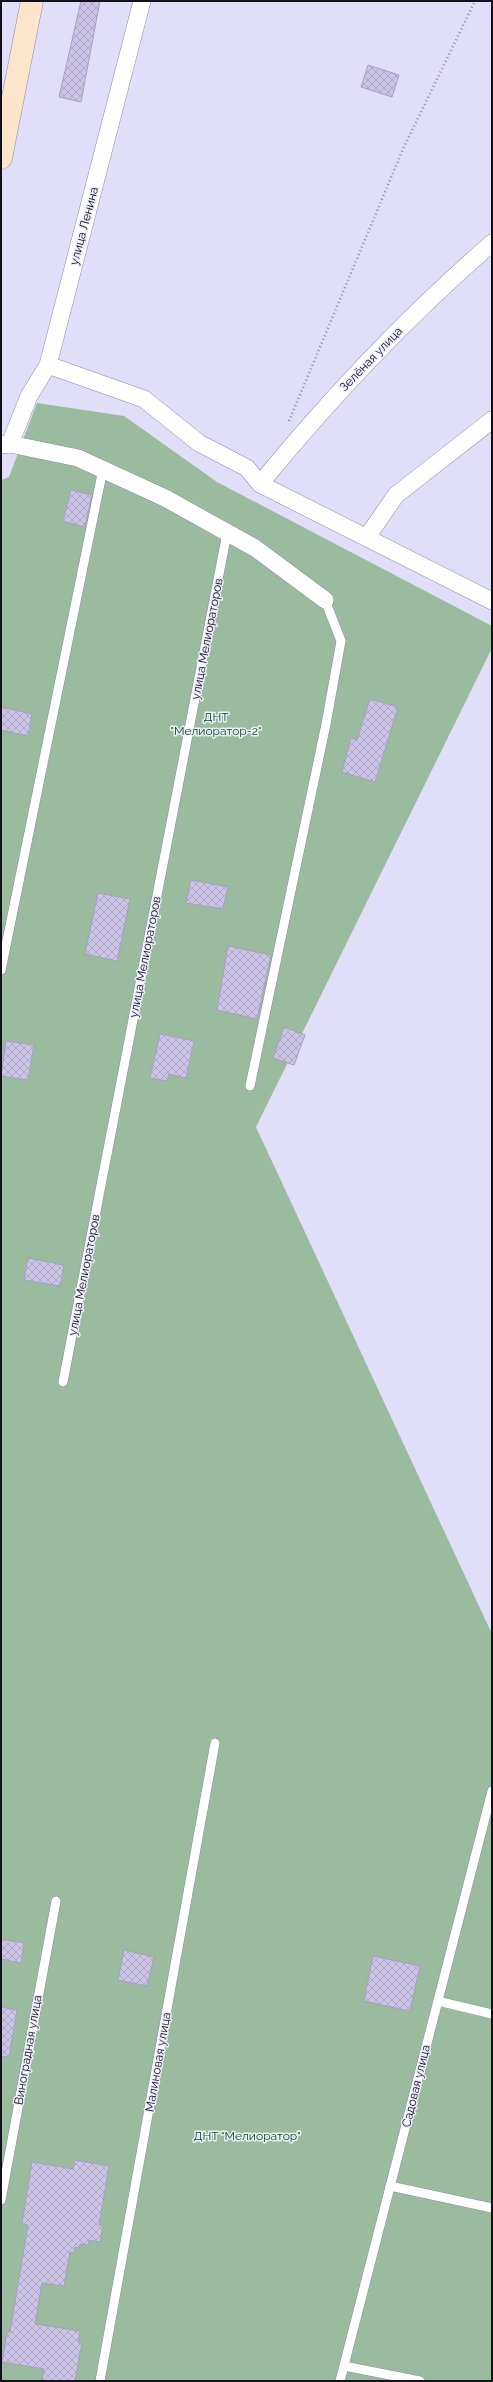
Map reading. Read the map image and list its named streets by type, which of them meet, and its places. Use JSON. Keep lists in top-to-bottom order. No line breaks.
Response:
{"streets":{"street":["улица Ленина","Зелёная улица"],"lane":["улица Мелиораторов","Виноградная улица","Малиновая улица","Садовая улица"]},"parks":["ДНТ \"Мелиоратор-2\"","ДНТ \"Мелиоратор\""]}
